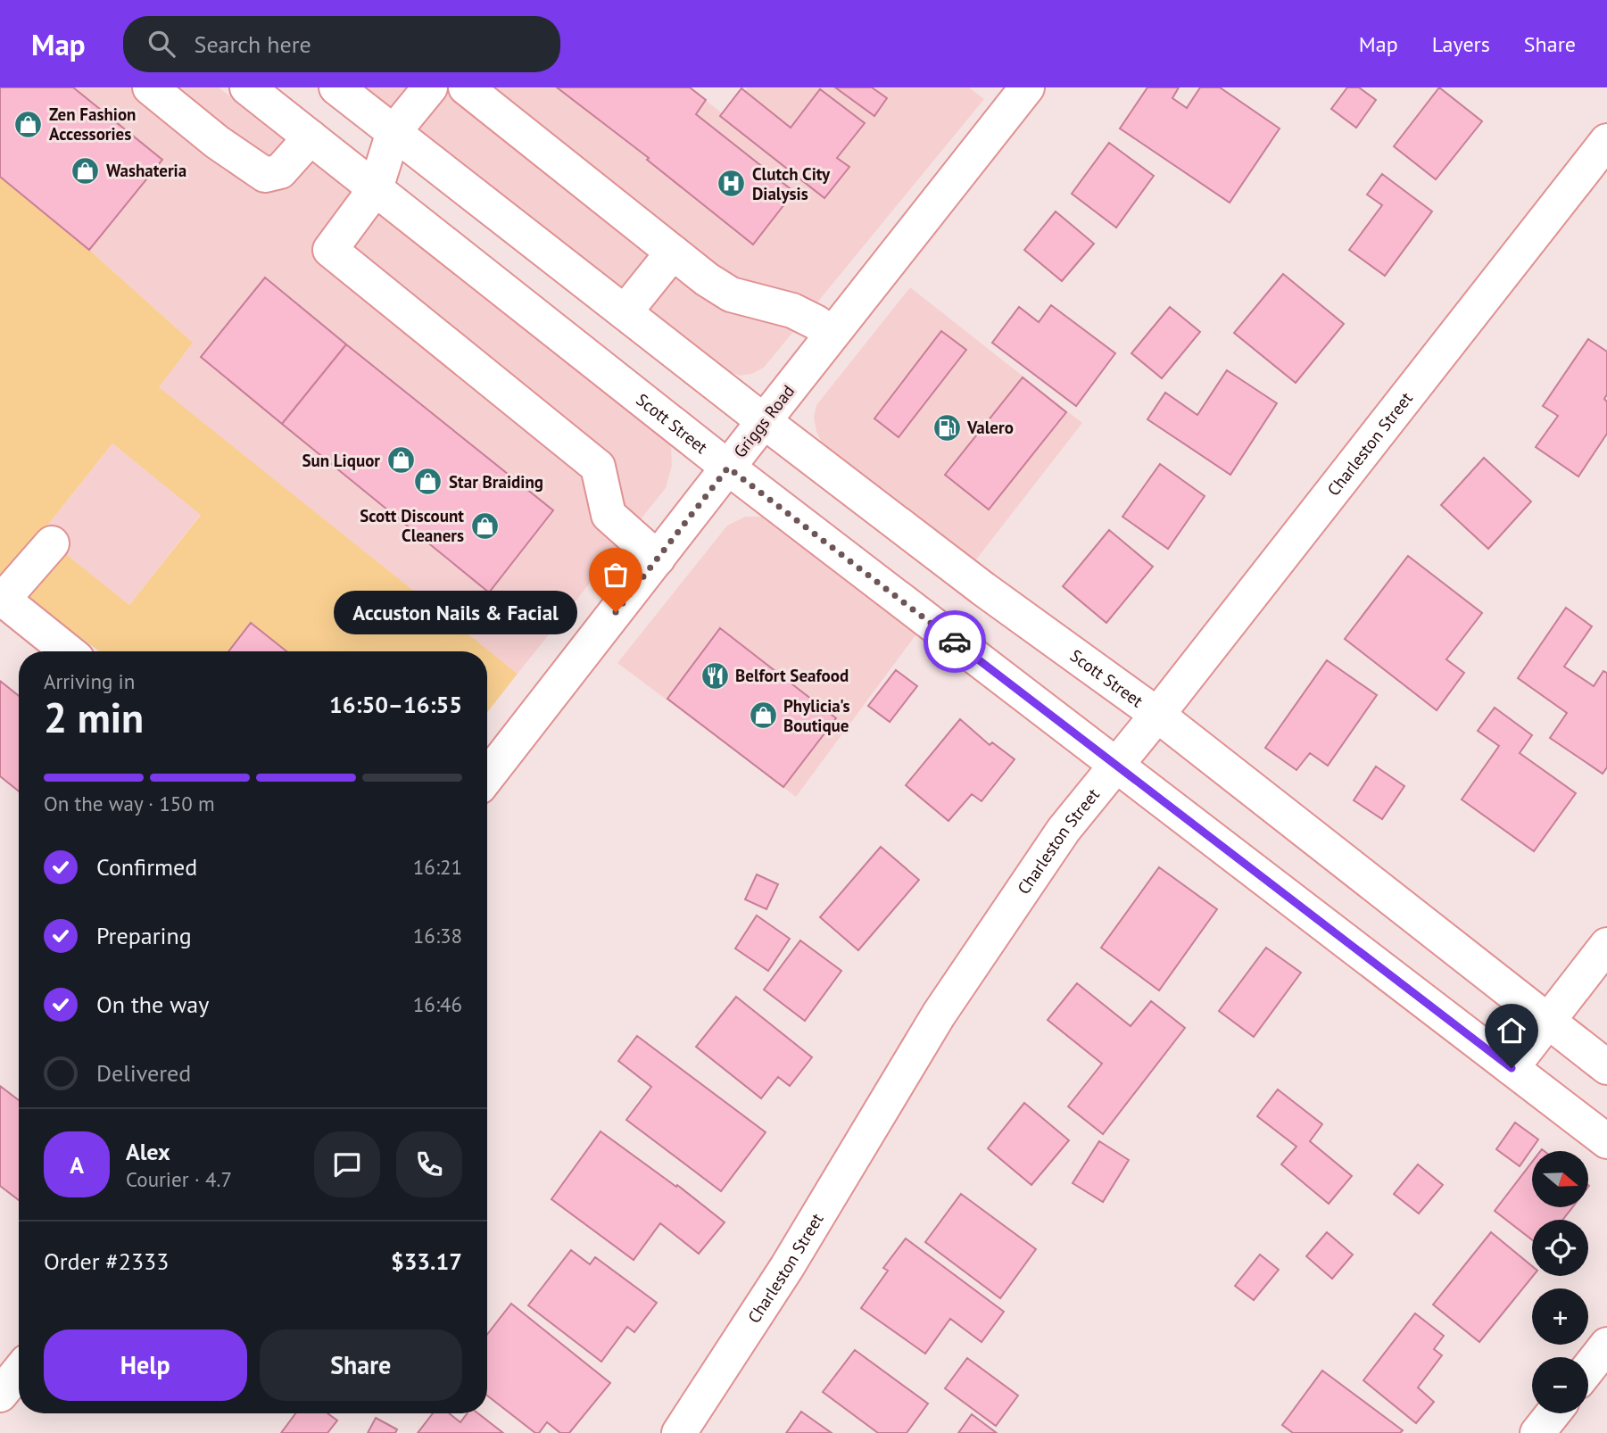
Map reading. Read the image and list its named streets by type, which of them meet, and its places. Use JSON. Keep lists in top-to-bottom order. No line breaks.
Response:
{"streets":{"main road":["Griggs Road","Scott Street","Charleston Street"]},"crossings":[["Griggs Road","Scott Street"],["Scott Street","Charleston Street"]],"places":{"shop":["Zen Fashion Accessories","Washateria","Sun Liquor","Star Braiding","Scott Discount Cleaners","Phylicia's Boutique"],"hospital":["Clutch City Dialysis"],"fuel station":["Valero"],"other":["Accuston Nails & Facial"],"restaurant":["Belfort Seafood"]},"north":"right","page":{"header":"Map","search":"Search here","nav":["Map","Layers","Share"],"bubble":"Accuston Nails & Facial","heading":["2 min","Arriving in","16:50–16:55"],"panel":["Alex","Courier · 4.7","Order #2333","$33.17"],"bar":"On the way · 150 m","list":[["Confirmed","16:21"],["Preparing","16:38"],["On the way","16:46"],"Delivered"],"round":"A","map_buttons":["+","−"],"buttons":["Help","Share"]}}
